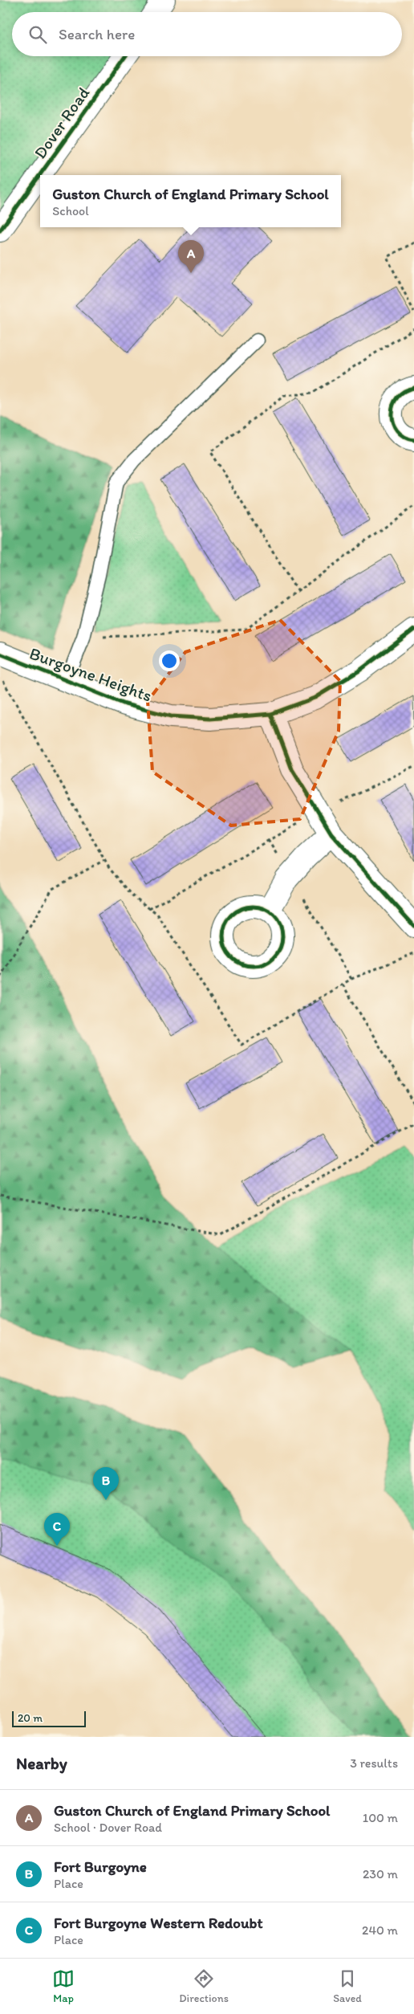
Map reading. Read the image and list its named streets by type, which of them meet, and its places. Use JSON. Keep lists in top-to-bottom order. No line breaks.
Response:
{"streets":{"street":["Dover Road","Burgoyne Heights"]},"scale_bar":"20 m","page":{"search":"Search here","popup":["Guston Church of England Primary School","School"],"pins":["A","B","C"],"scale":"20 m","heading":["Nearby","3 results"],"list":[{"mark":"A","name":"Guston Church of England Primary School","note":"School · Dover Road","value":"100 m"},{"mark":"B","name":"Fort Burgoyne","note":"Place","value":"230 m"},{"mark":"C","name":"Fort Burgoyne Western Redoubt","note":"Place","value":"240 m"}],"nav":["Map","Directions","Saved"]}}
